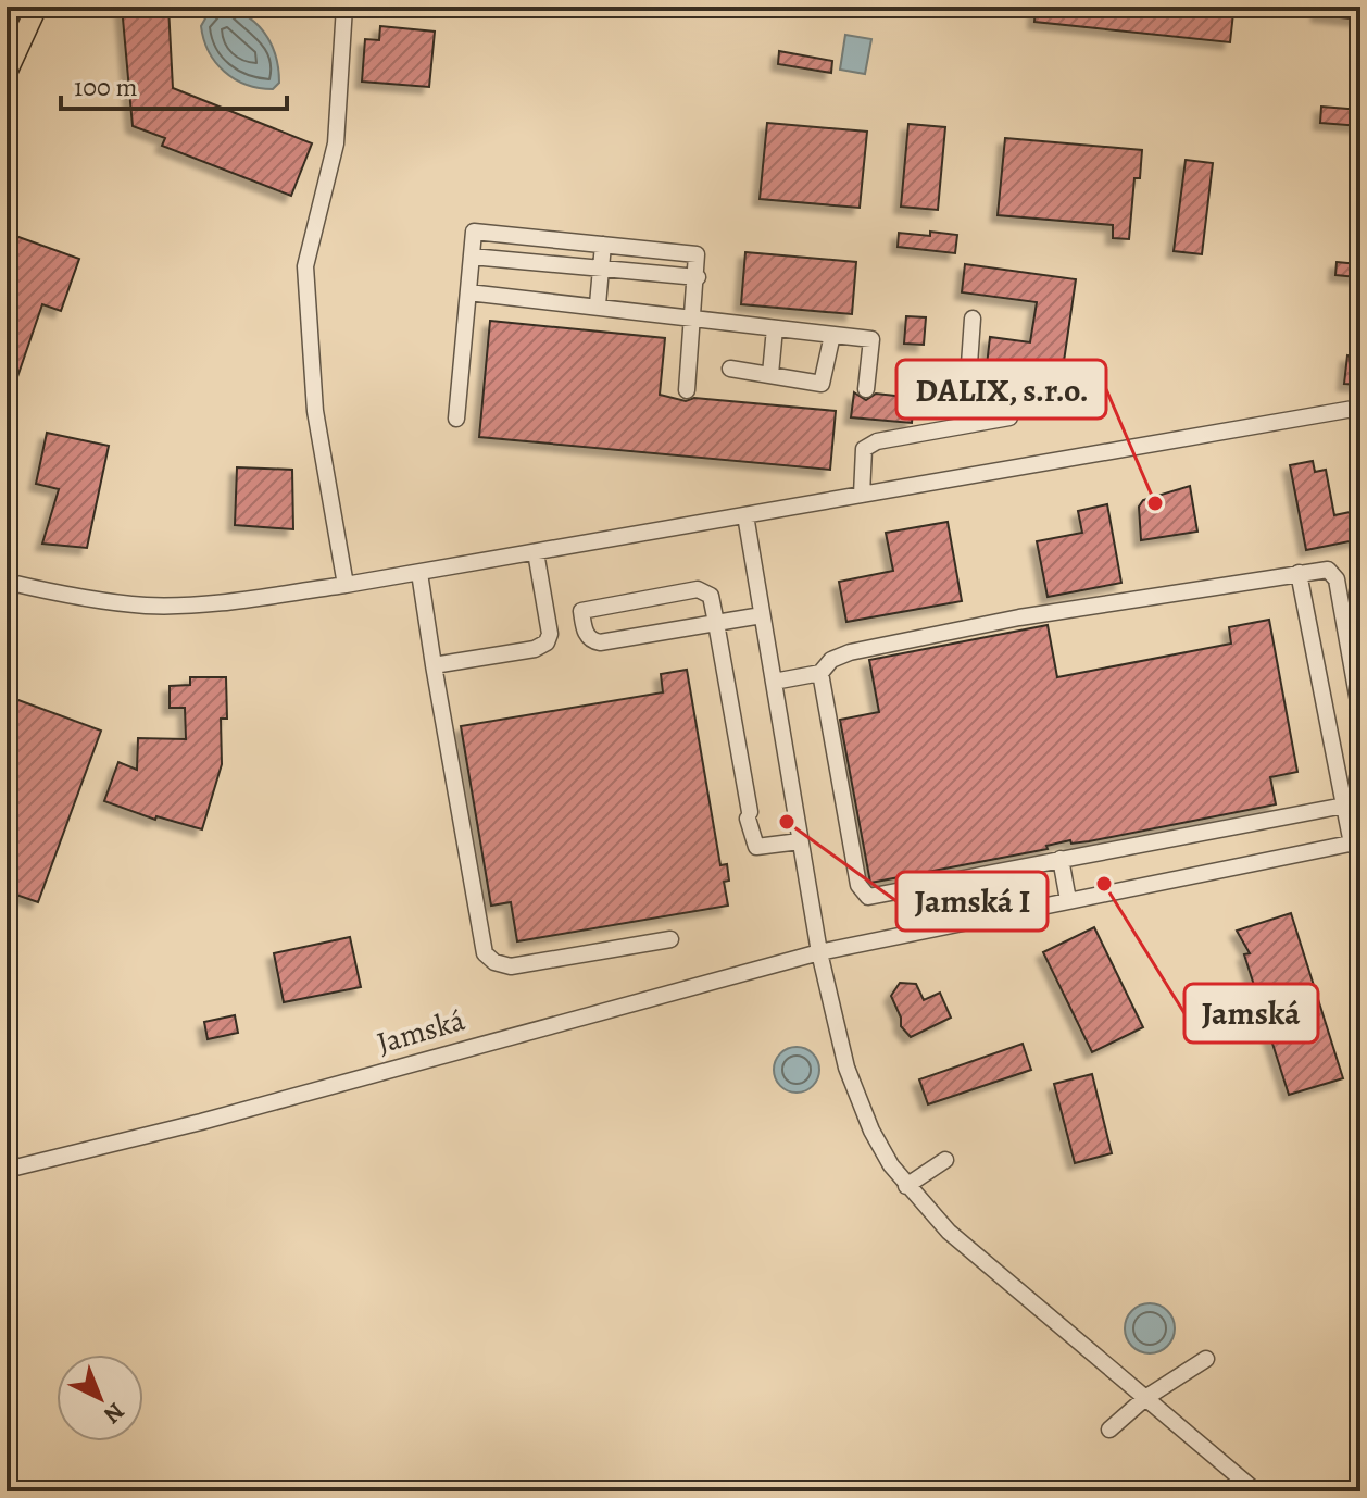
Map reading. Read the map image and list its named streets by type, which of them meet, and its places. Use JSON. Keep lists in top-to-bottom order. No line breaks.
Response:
{"streets":{"street":["Jamská"]},"places":["DALIX, s.r.o.","Jamská I","Jamská"],"scale_bar":"100 m","north":"bottom right"}
